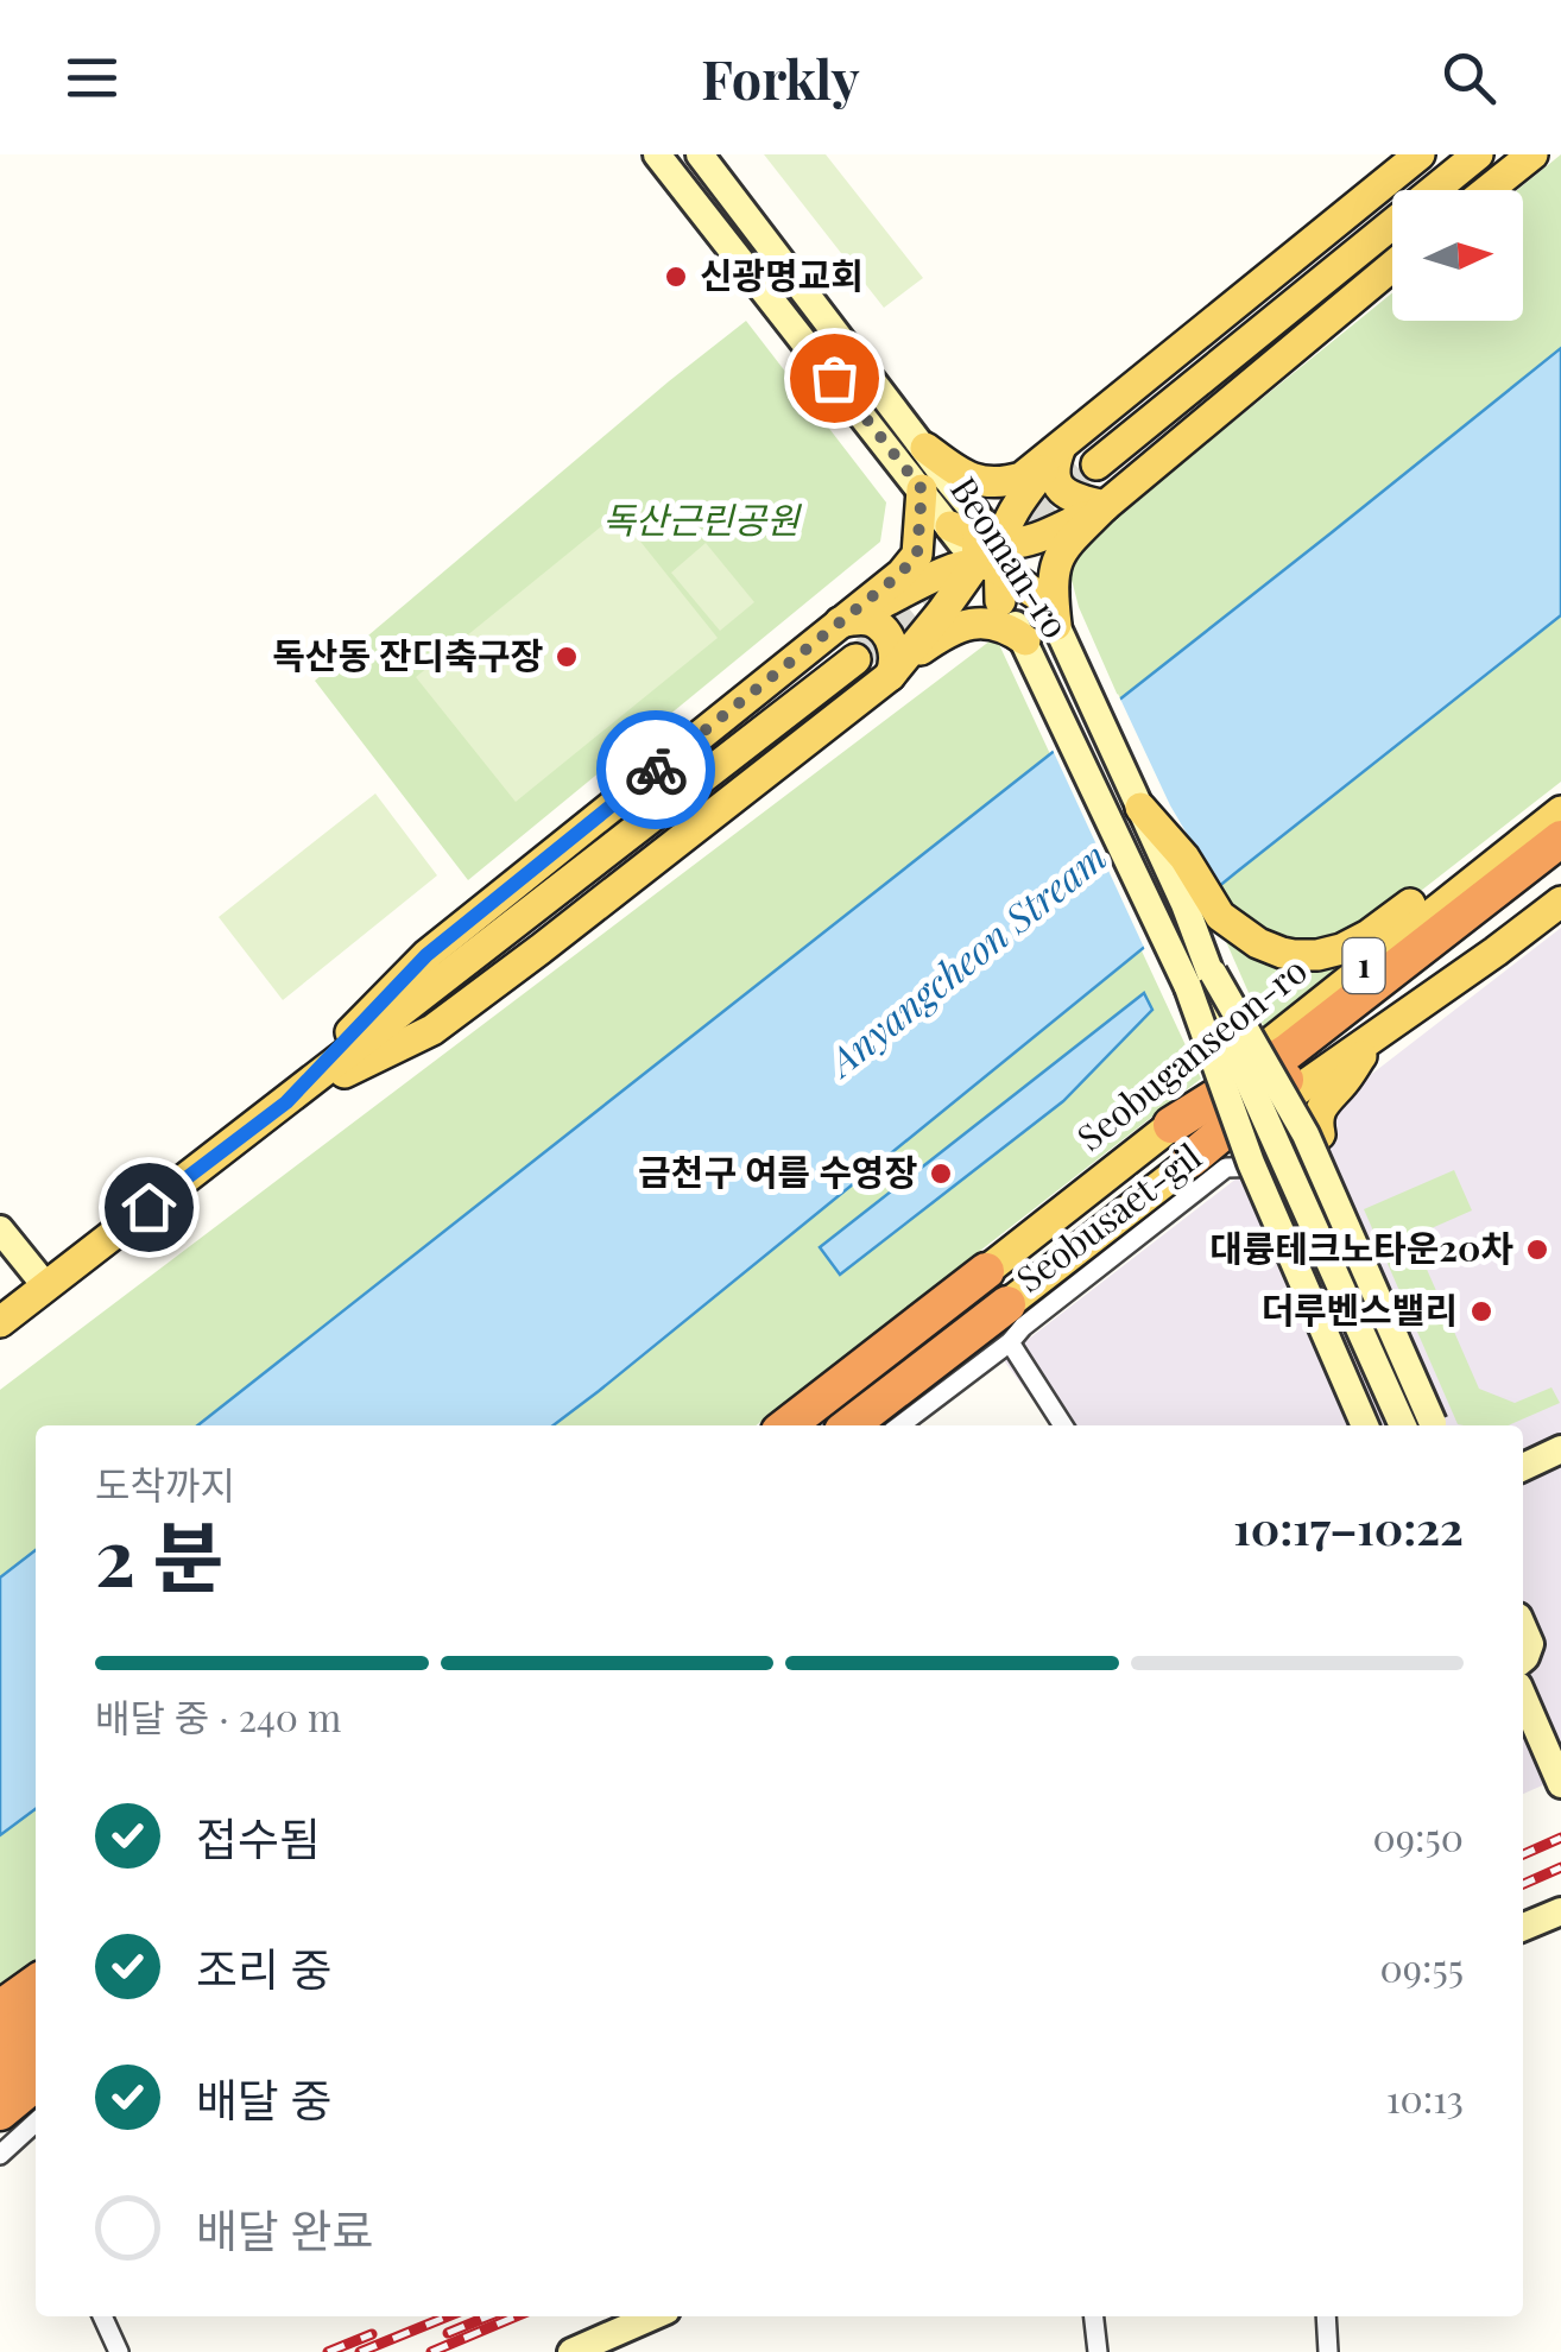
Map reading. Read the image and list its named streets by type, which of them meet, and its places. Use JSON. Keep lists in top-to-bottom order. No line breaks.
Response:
{"streets":{"highway":["1"],"main road":["Beoman-ro","Seobuganseon-ro"],"street":["Seobusaet-gil"]},"crossings":[["1","Seobuganseon-ro"]],"water":["Anyangcheon Stream"],"parks":["독산근린공원"],"places":["신광명교회","독산동 잔디축구장","금천구 여름 수영장","대륭테크노타운20차","더루벤스밸리"],"north":"right","page":{"header":"Forkly","heading":["2 분","도착까지","10:17–10:22"],"bar":"배달 중 · 240 m","list":[["접수됨","09:50"],["조리 중","09:55"],["배달 중","10:13"],"배달 완료"]}}
